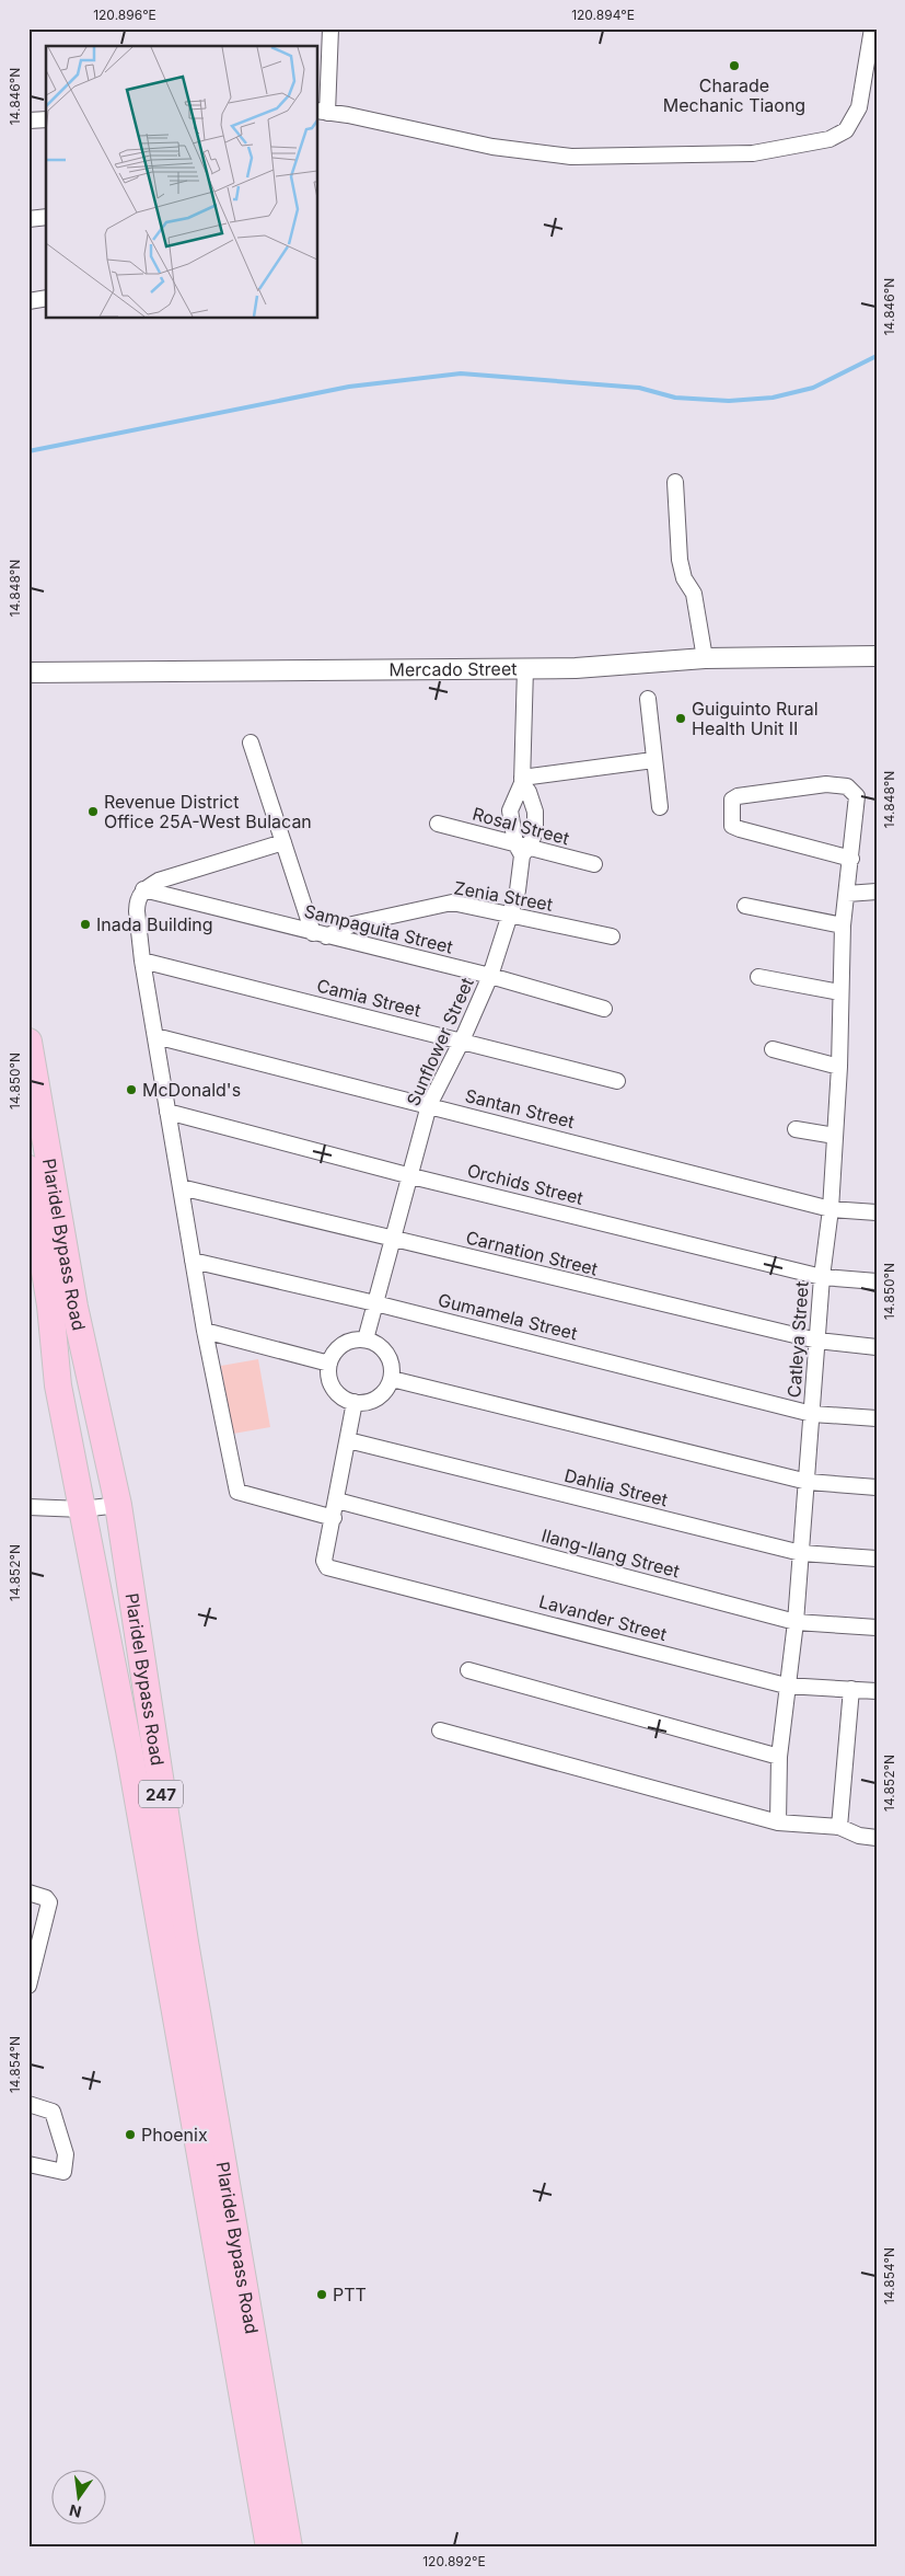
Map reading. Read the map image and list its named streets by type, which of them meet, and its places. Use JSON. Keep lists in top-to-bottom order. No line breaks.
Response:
{"streets":{"highway":["Plaridel Bypass Road","247"],"street":["Mercado Street","Rosal Street","Zenia Street","Sampaguita Street","Camia Street","Sunflower Street","Santan Street","Orchids Street","Carnation Street","Gumamela Street","Catleya Street","Dahlia Street","Ilang-Ilang Street","Lavander Street"]},"crossings":[["Mercado Street","Sunflower Street"],["Rosal Street","Sunflower Street"],["Zenia Street","Sampaguita Street"],["Zenia Street","Sunflower Street"],["Sampaguita Street","Sunflower Street"],["Camia Street","Sunflower Street"],["Sunflower Street","Santan Street"],["Sunflower Street","Orchids Street"],["Sunflower Street","Carnation Street"],["Sunflower Street","Gumamela Street"],["Santan Street","Catleya Street"],["Orchids Street","Catleya Street"],["Carnation Street","Catleya Street"],["Gumamela Street","Catleya Street"],["Catleya Street","Dahlia Street"],["Catleya Street","Ilang-Ilang Street"],["Catleya Street","Lavander Street"]],"places":["Charade Mechanic Tiaong","Guiguinto Rural Health Unit Ⅱ","Revenue District Office 25A-West Bulacan","Inada Building","McDonald's","Phoenix","PTT"],"north":"bottom","coordinates":["120.896°E","120.894°E","14.846°N","14.848°N","14.850°N","14.852°N","14.854°N","120.892°E"]}
